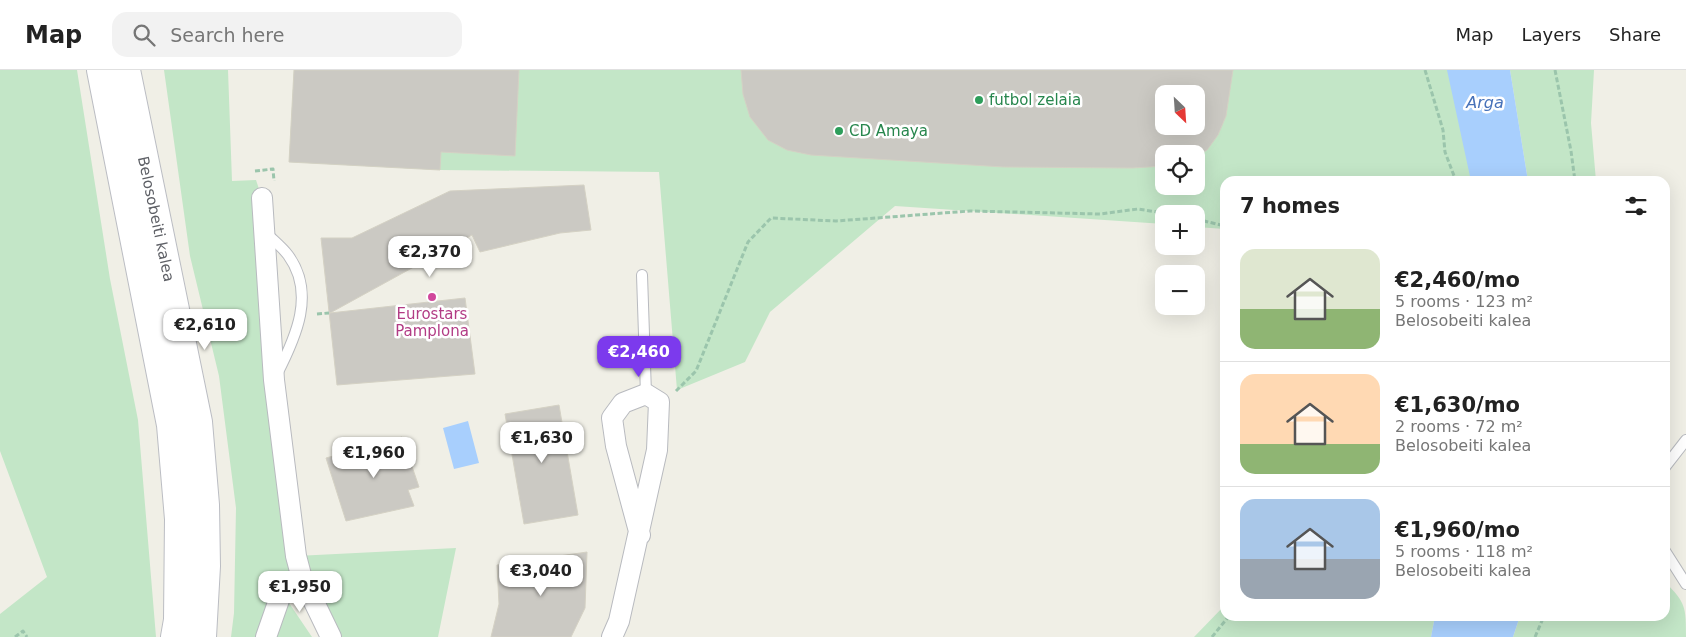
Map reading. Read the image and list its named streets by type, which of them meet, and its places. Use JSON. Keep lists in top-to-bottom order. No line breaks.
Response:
{"streets":{"main road":["Belosobeiti kalea"]},"water":["Arga"],"places":["futbol zelaia","CD Amaya","Eurostars Pamplona"],"north":"bottom right","page":{"header":"Map","search":"Search here","nav":["Map","Layers","Share"],"map_buttons":["+","−"],"heading":"7 homes","price":["€2,370","€2,610","€2,460","€1,630","€1,960","€3,040","€1,950"],"list":[{"name":"€2,460/mo","note":"5 rooms · 123 m² · Belosobeiti kalea"},{"name":"€1,630/mo","note":"2 rooms · 72 m² · Belosobeiti kalea"},{"name":"€1,960/mo","note":"5 rooms · 118 m² · Belosobeiti kalea"}]}}
